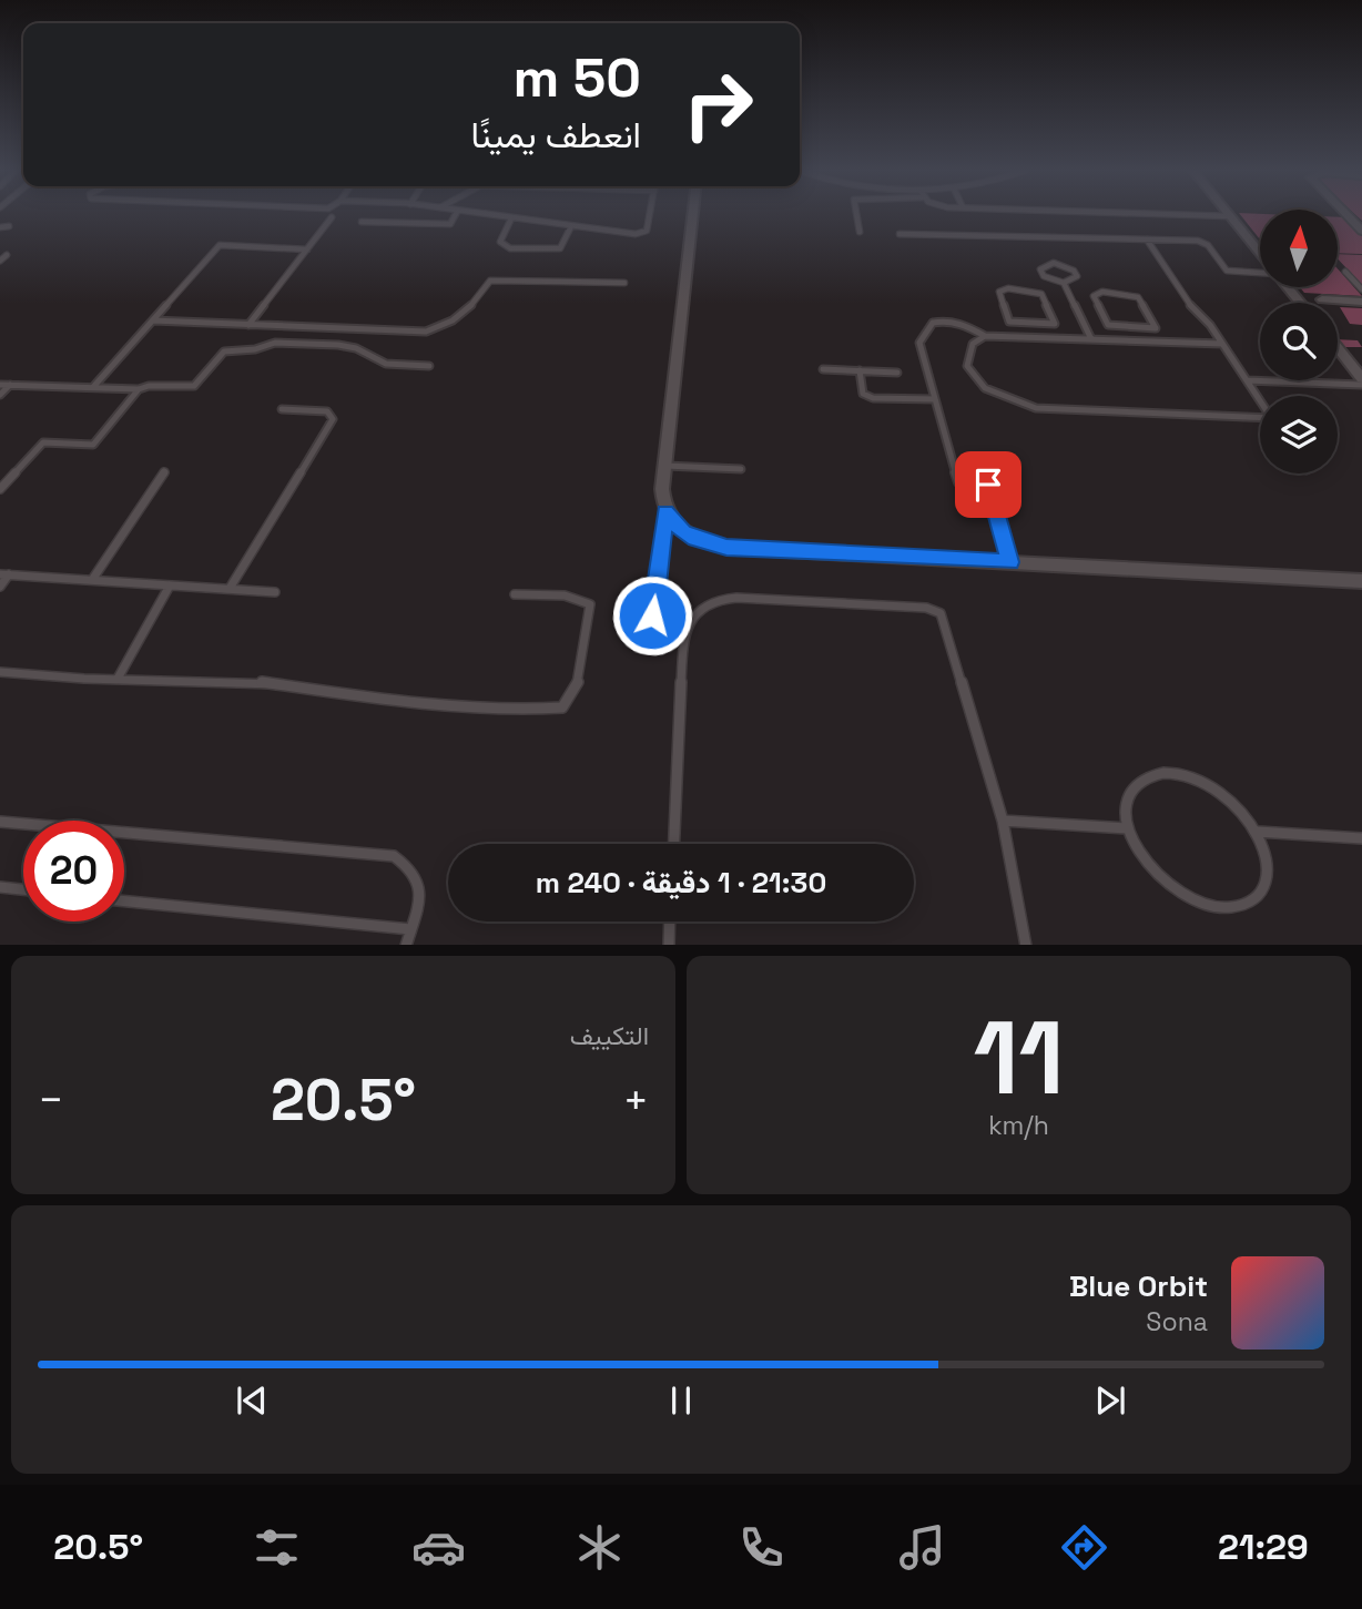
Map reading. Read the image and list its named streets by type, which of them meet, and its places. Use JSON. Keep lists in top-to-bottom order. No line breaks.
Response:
{"north":"top","page":{"turn":["50 m","انعطف يمينًا"],"limit":"20","trip":"21:30 · 1 دقيقة · 240 m","tile":[["11","km/h"],"التكييف"],"heat":["−","20.5°","+"],"song":["Blue Orbit","Sona"],"tabs":["21:29","20.5°"]}}
